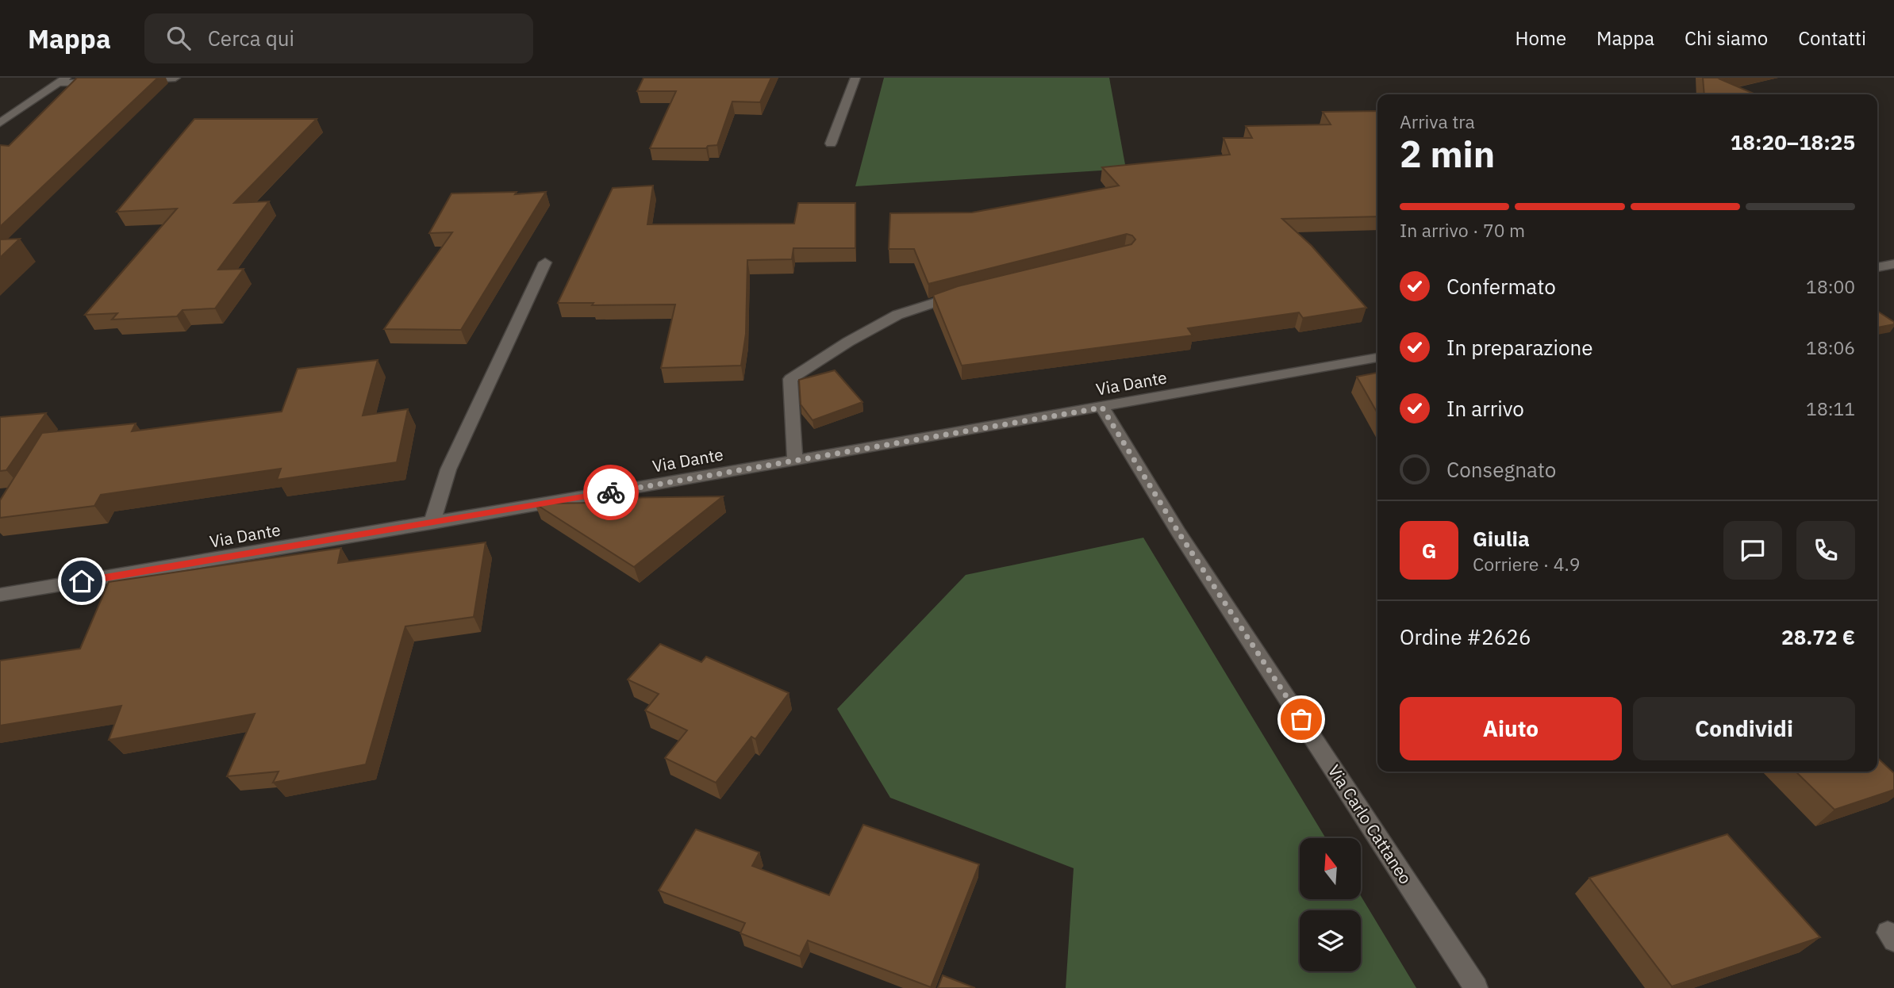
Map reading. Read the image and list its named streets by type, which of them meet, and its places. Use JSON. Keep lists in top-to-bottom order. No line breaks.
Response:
{"streets":{"street":["Via Dante","Via Carlo Cattaneo"]},"crossings":[["Via Dante","Via Carlo Cattaneo"]],"north":"top","page":{"header":"Mappa","search":"Cerca qui","nav":["Home","Mappa","Chi siamo","Contatti"],"heading":["2 min","Arriva tra","18:20–18:25"],"panel":["Giulia","Corriere · 4.9","Ordine #2626","28.72 €"],"bar":"In arrivo · 70 m","list":[["Confermato","18:00"],["In preparazione","18:06"],["In arrivo","18:11"],"Consegnato"],"round":"G","buttons":["Aiuto","Condividi"]}}
